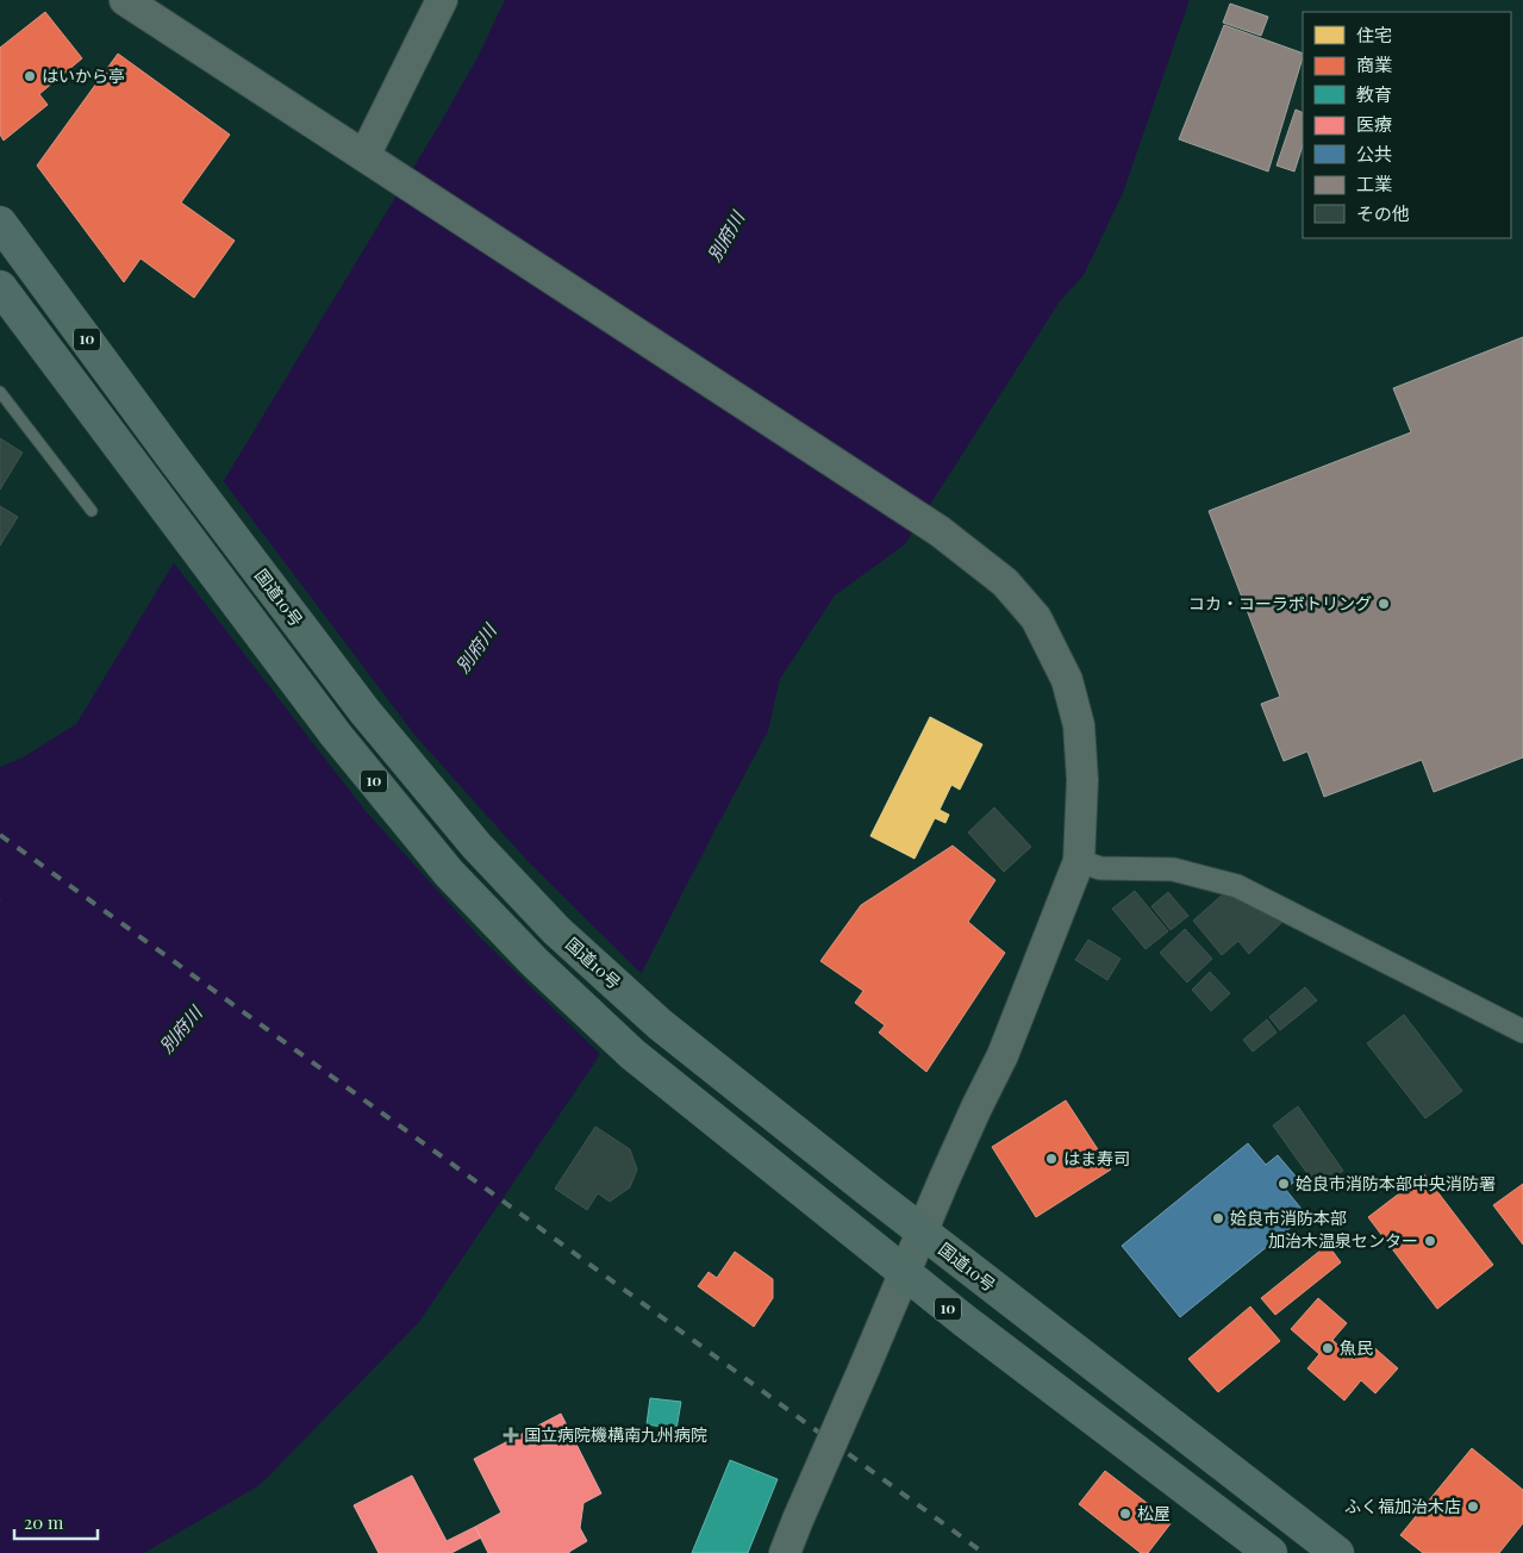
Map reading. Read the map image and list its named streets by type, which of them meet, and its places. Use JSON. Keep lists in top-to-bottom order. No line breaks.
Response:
{"streets":{"highway":["10","国道10号"]},"water":["別府川"],"places":{"other":["はいから亭","コカ・コーラボトリング","はま寿司","姶良市消防本部中央消防署","姶良市消防本部","加治木温泉センター","魚民","ふく福加治木店","松屋"],"health":["国立病院機構南九州病院"]},"legend":["住宅","商業","教育","医療","公共","工業","その他"],"scale_bar":"20 m"}
